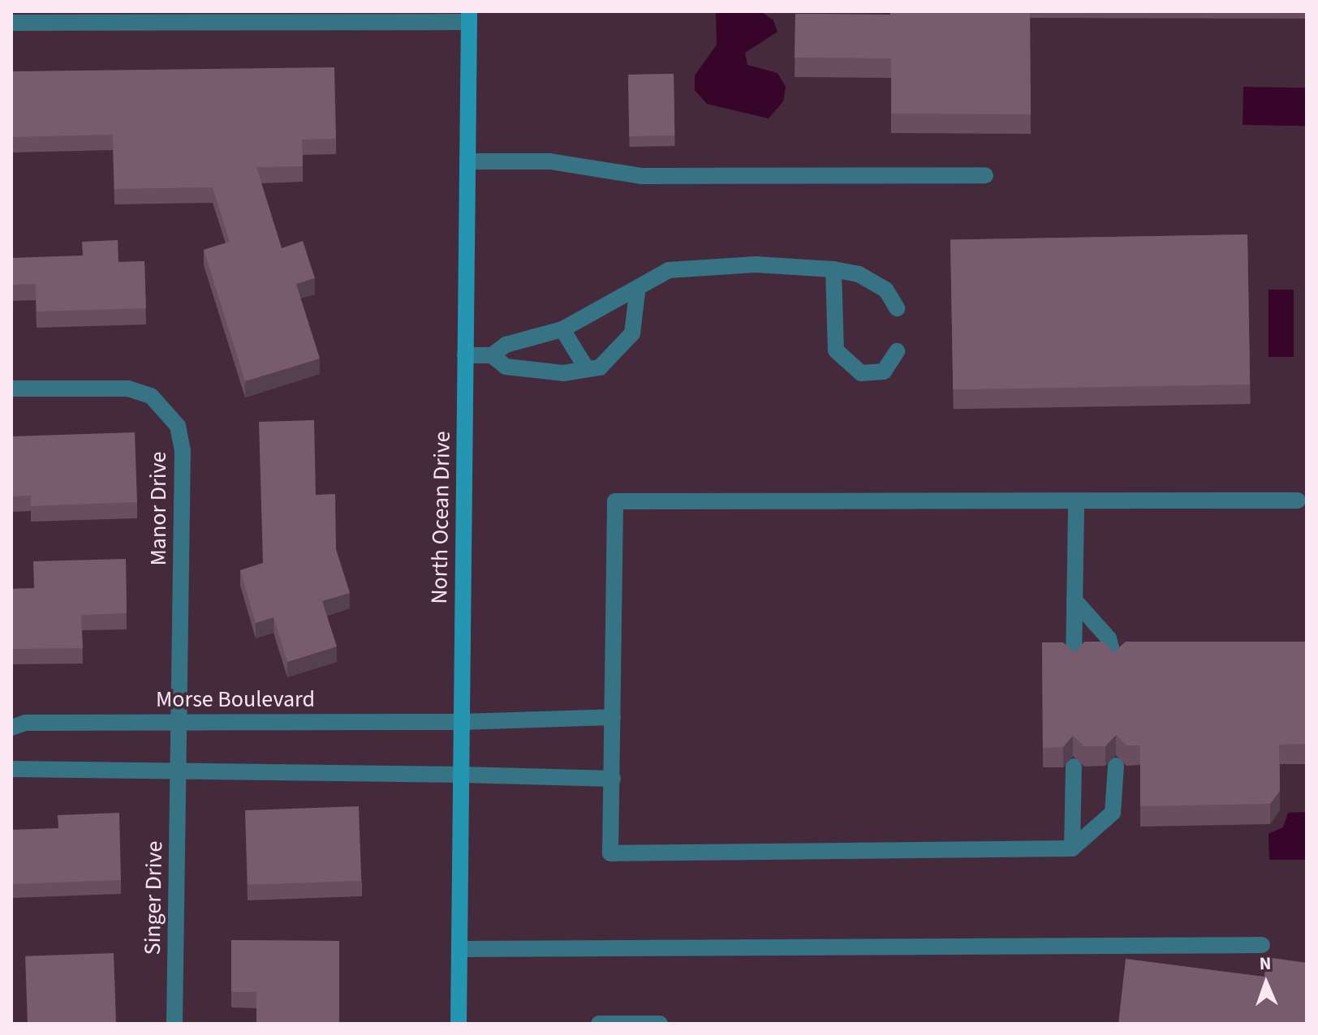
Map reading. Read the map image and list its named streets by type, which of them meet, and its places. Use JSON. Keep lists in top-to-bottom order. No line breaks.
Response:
{"streets":{"main road":["North Ocean Drive"],"street":["Manor Drive","Morse Boulevard","Singer Drive"]},"crossings":[["Manor Drive","Morse Boulevard"],["Manor Drive","Singer Drive"],["North Ocean Drive","Morse Boulevard"]],"north":"top"}
